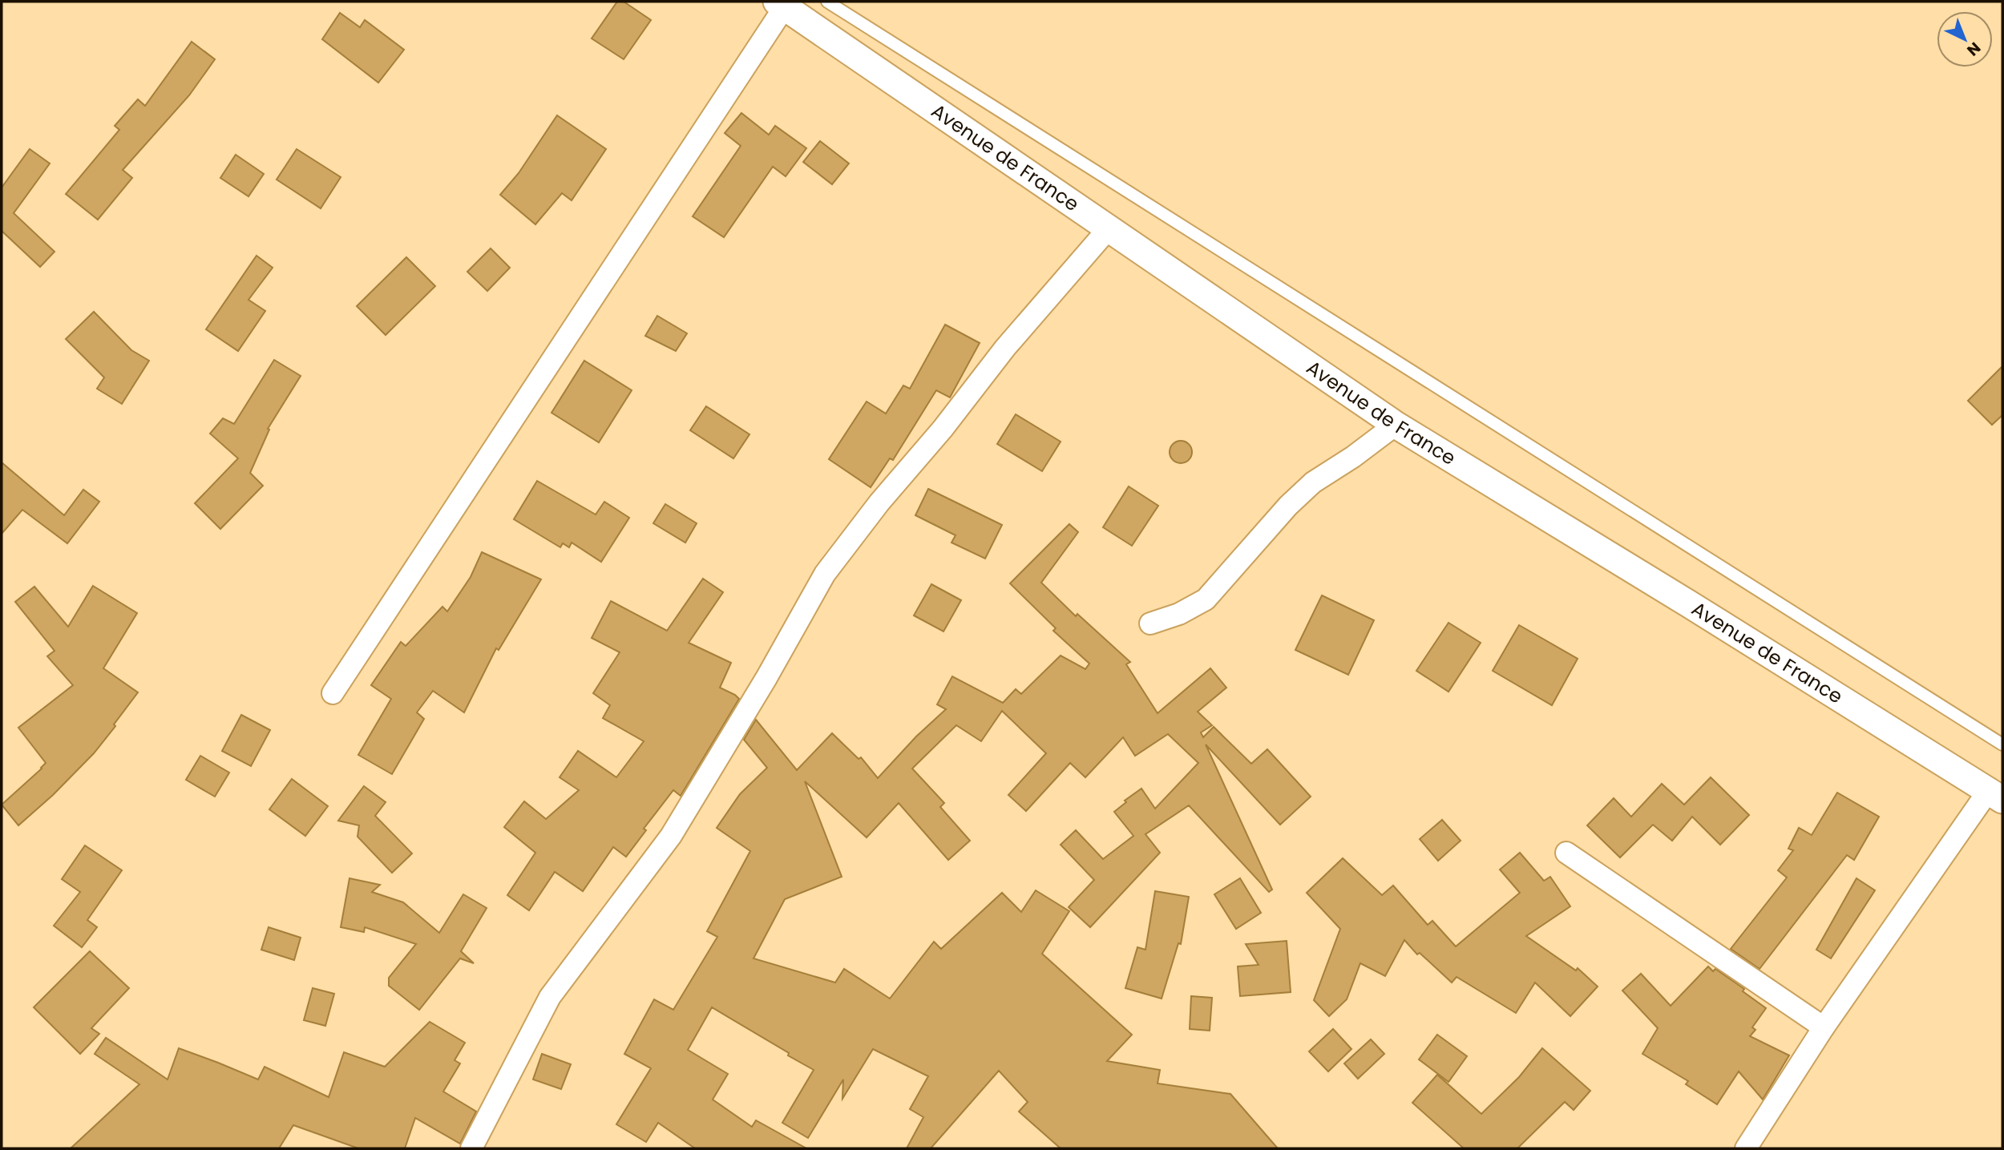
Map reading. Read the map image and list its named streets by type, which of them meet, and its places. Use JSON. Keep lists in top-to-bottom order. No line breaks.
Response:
{"streets":{"street":["Avenue de France"]},"north":"bottom right"}
